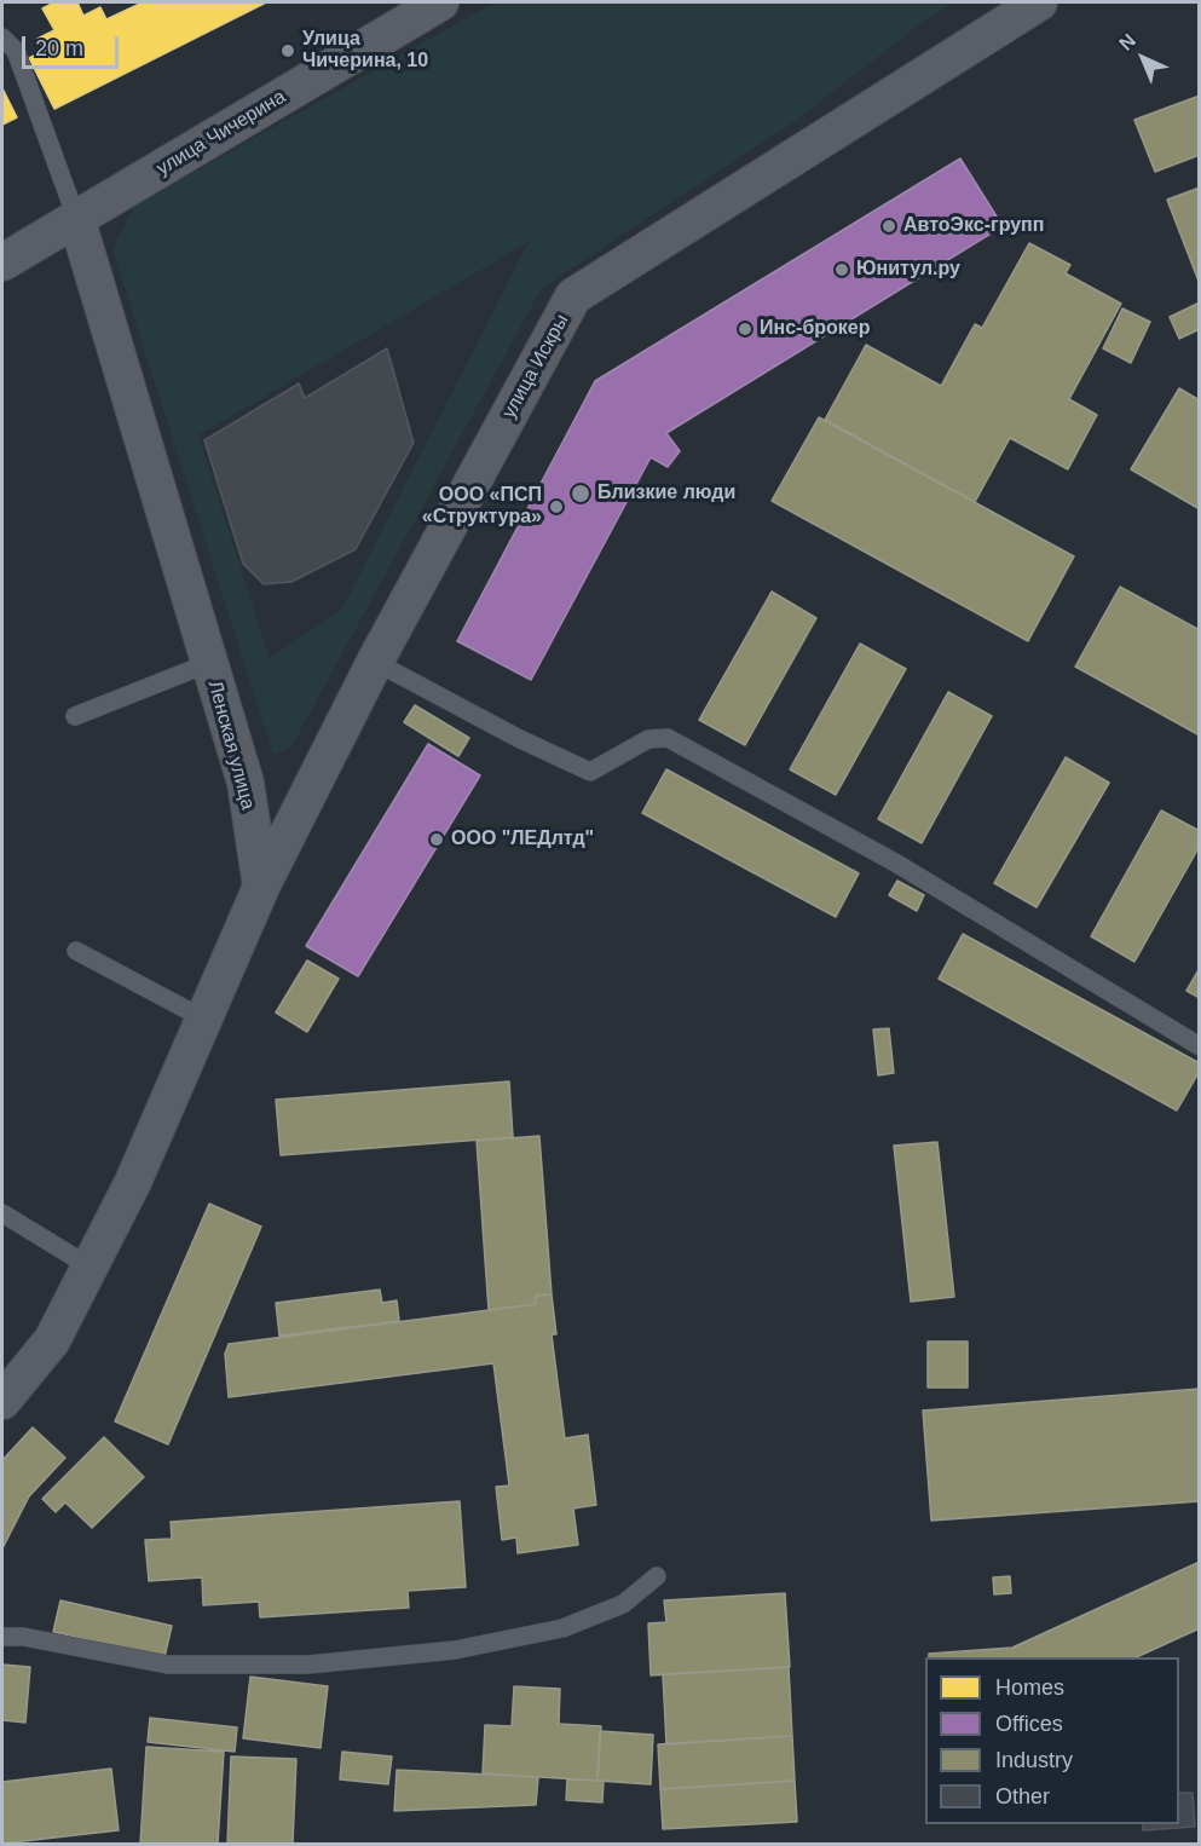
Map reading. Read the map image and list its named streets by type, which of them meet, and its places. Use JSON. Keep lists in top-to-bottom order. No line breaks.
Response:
{"streets":{"street":["улица Чичерина","улица Искры","Ленская улица"]},"crossings":[["улица Чичерина","Ленская улица"],["улица Искры","Ленская улица"]],"places":["Улица Чичерина, 10","АвтоЭкс-групп","Юнитул.ру","Инс-брокер","Близкие люди","ООО «ПСП «Структура»","ООО \"ЛЕДлтд\""],"legend":["Homes","Offices","Industry","Other"],"scale_bar":"20 m","north":"top left"}
